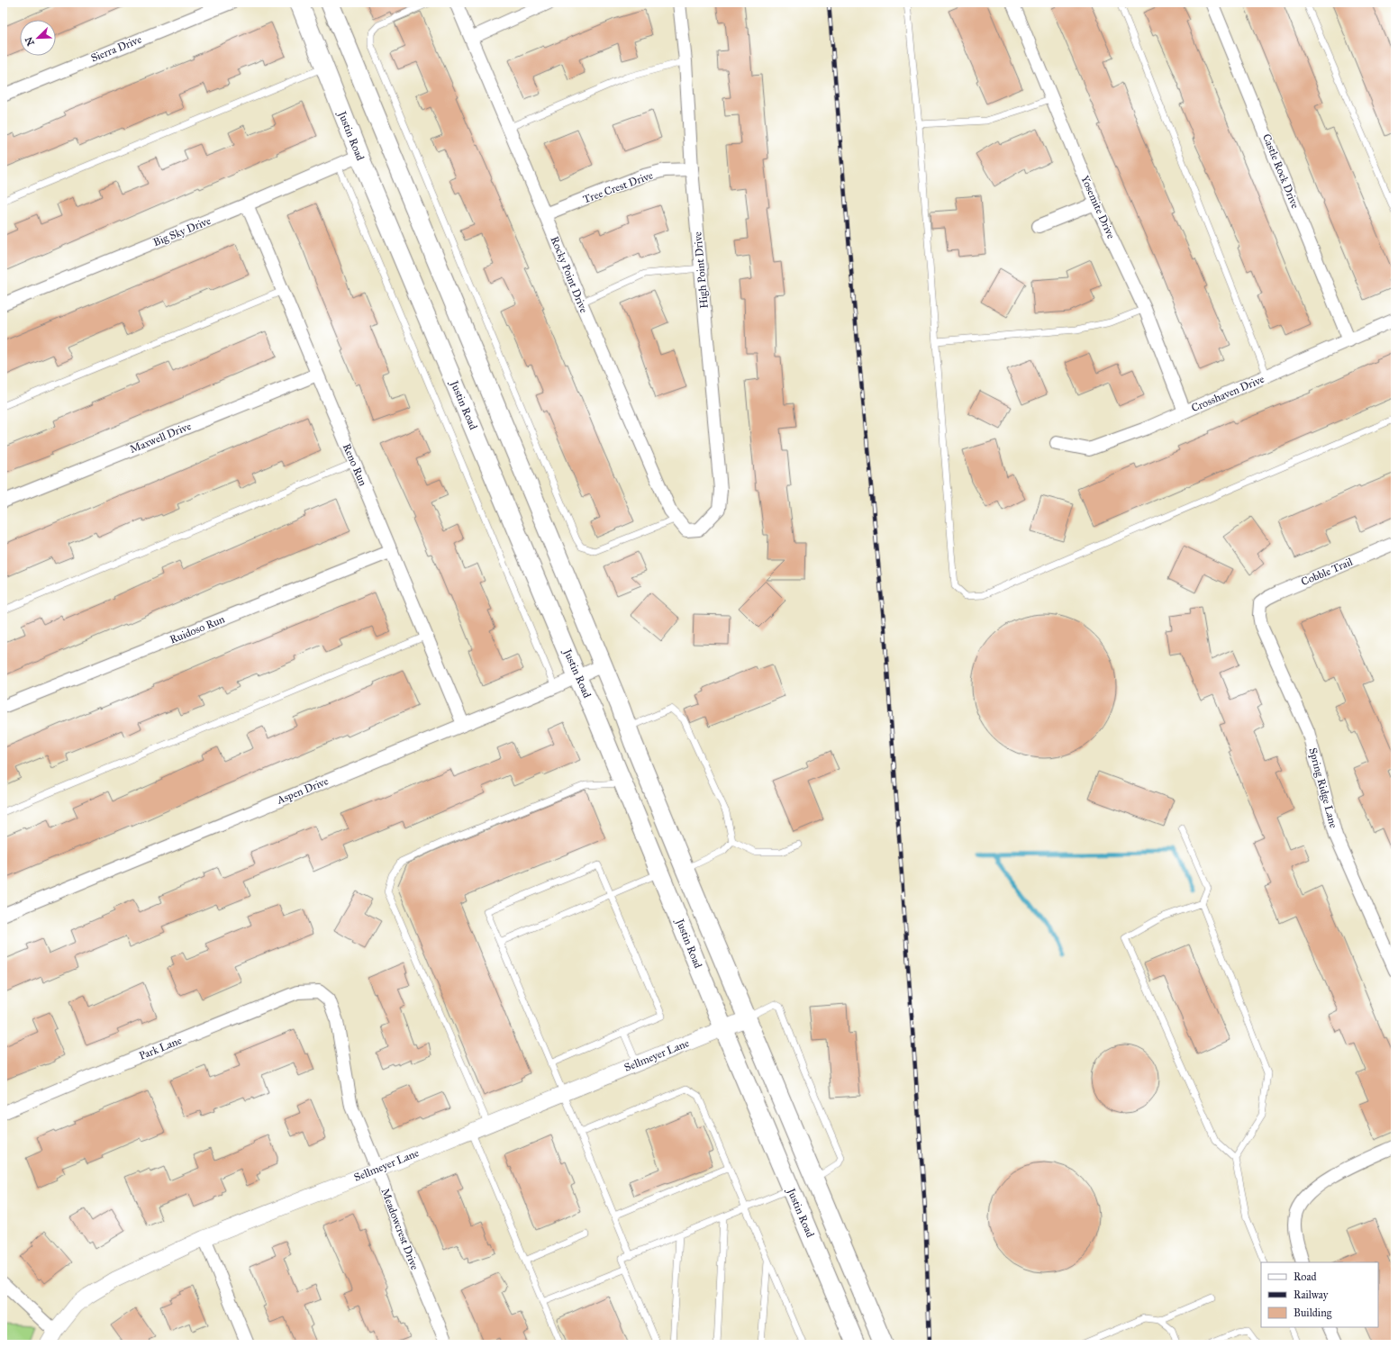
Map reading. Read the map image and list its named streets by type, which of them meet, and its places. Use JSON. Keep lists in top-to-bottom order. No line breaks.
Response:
{"streets":{"main road":["Justin Road"],"street":["Sierra Drive","Castle Rock Drive","Tree Crest Drive","Yosemite Drive","Big Sky Drive","High Point Drive","Rocky Point Drive","Crosshaven Drive","Maxwell Drive","Reno Run","Cobble Trail","Ruidoso Run","Spring Ridge Lane","Aspen Drive","Park Lane","Sellmeyer Lane","Meadowcrest Drive"]},"crossings":[["Justin Road","Big Sky Drive"],["Justin Road","Aspen Drive"],["Justin Road","Sellmeyer Lane"],["Castle Rock Drive","Crosshaven Drive"],["Tree Crest Drive","High Point Drive"],["Tree Crest Drive","Rocky Point Drive"],["Yosemite Drive","Crosshaven Drive"],["Big Sky Drive","Reno Run"],["High Point Drive","Rocky Point Drive"],["Maxwell Drive","Reno Run"],["Reno Run","Ruidoso Run"],["Reno Run","Aspen Drive"],["Cobble Trail","Spring Ridge Lane"],["Park Lane","Meadowcrest Drive"],["Sellmeyer Lane","Meadowcrest Drive"]],"legend":["Road","Railway","Building"],"north":"bottom left"}
